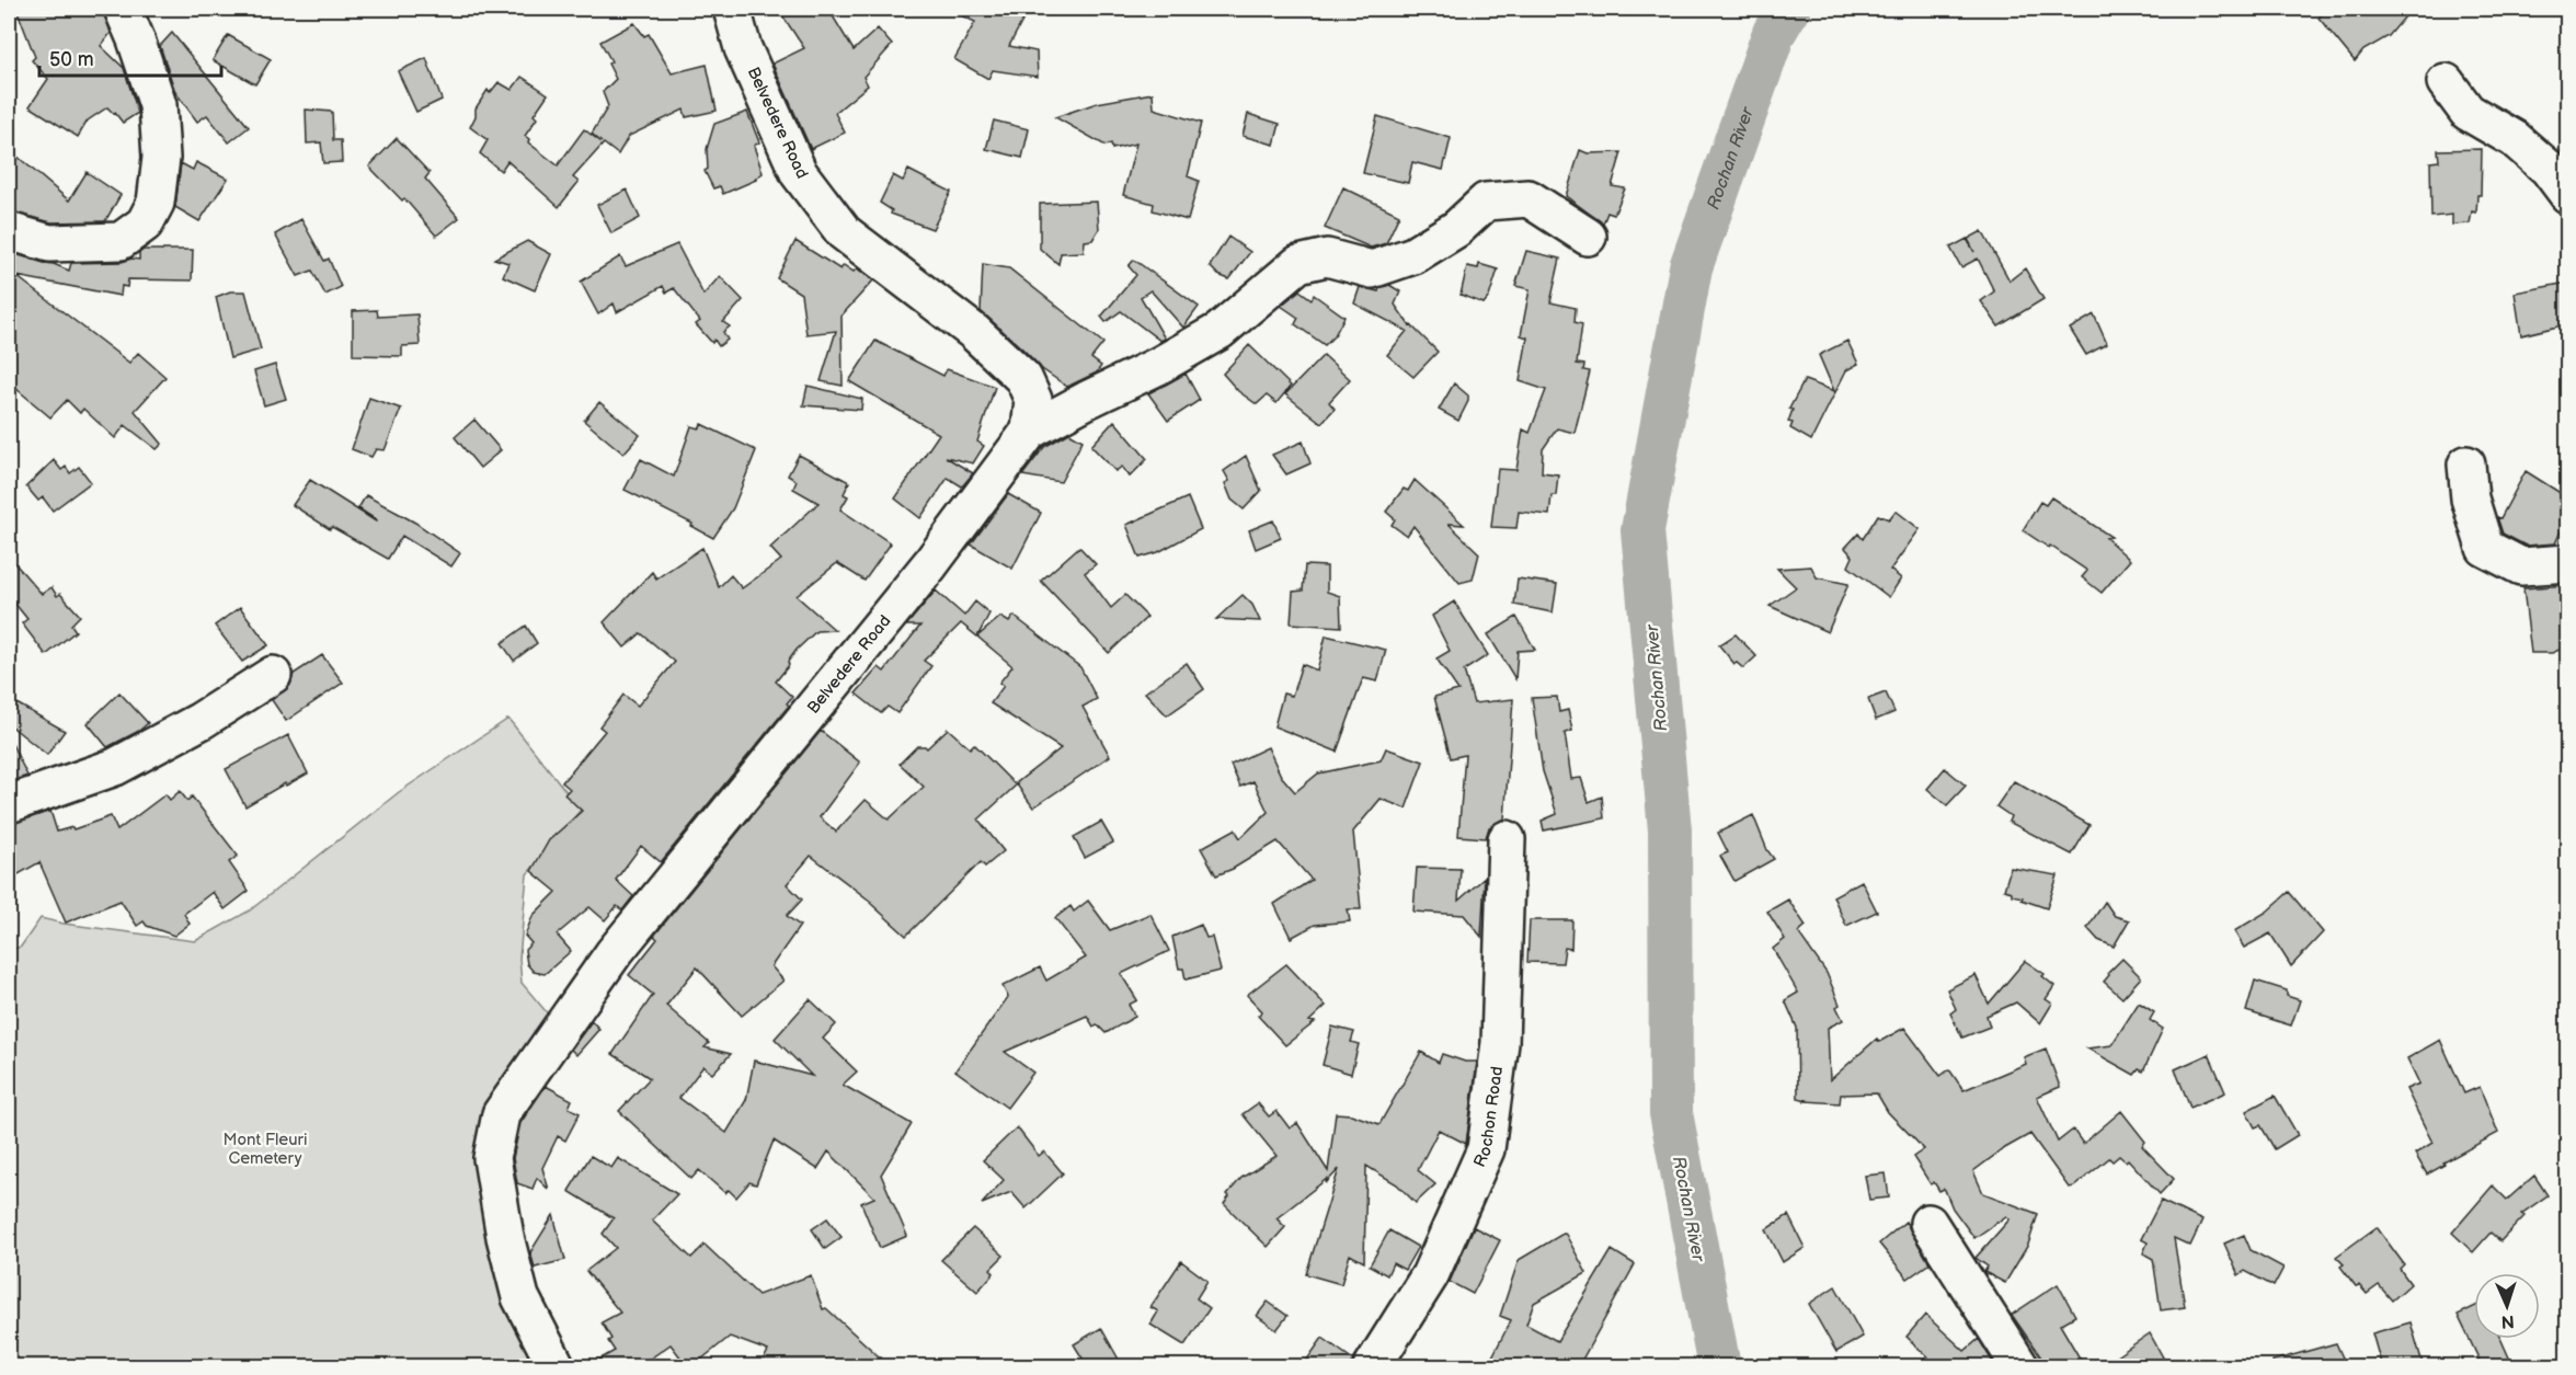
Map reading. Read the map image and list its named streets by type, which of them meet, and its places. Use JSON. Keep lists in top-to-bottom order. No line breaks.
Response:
{"streets":{"street":["Belvedere Road","Rochon Road"]},"water":["Rochan River"],"parks":["Mont Fleuri Cemetery"],"scale_bar":"50 m","north":"bottom"}
